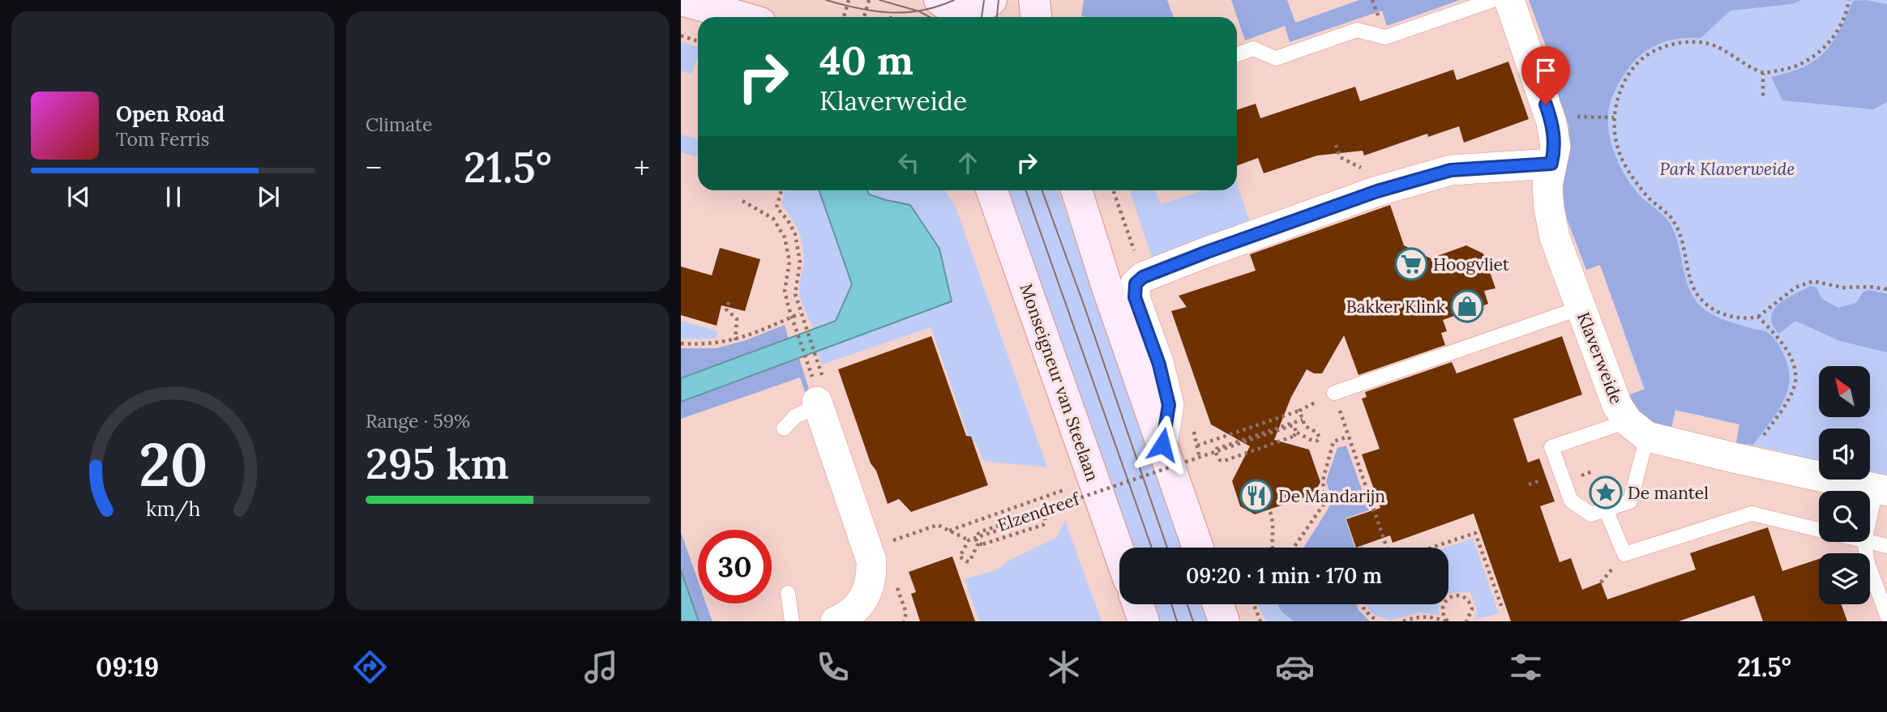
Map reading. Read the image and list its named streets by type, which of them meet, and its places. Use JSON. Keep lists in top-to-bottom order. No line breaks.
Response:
{"streets":{"main road":["Monseigneur van Steelaan"],"street":["Klaverweide"],"path":["Elzendreef"]},"parks":["Park Klaverweide"],"places":{"supermarket":["Hoogvliet"],"shop":["Bakker Klink"],"place":["De mantel"],"restaurant":["De Mandarijn"]},"north":"top left","page":{"tile":["Climate",["Range · 59%","295 km"]],"turn":["40 m","Klaverweide"],"song":["Open Road","Tom Ferris"],"heat":["−","21.5°","+"],"limit":"30","trip":"09:20 · 1 min · 170 m","tabs":["09:19","21.5°"],"gauge":["20","km/h"]}}
